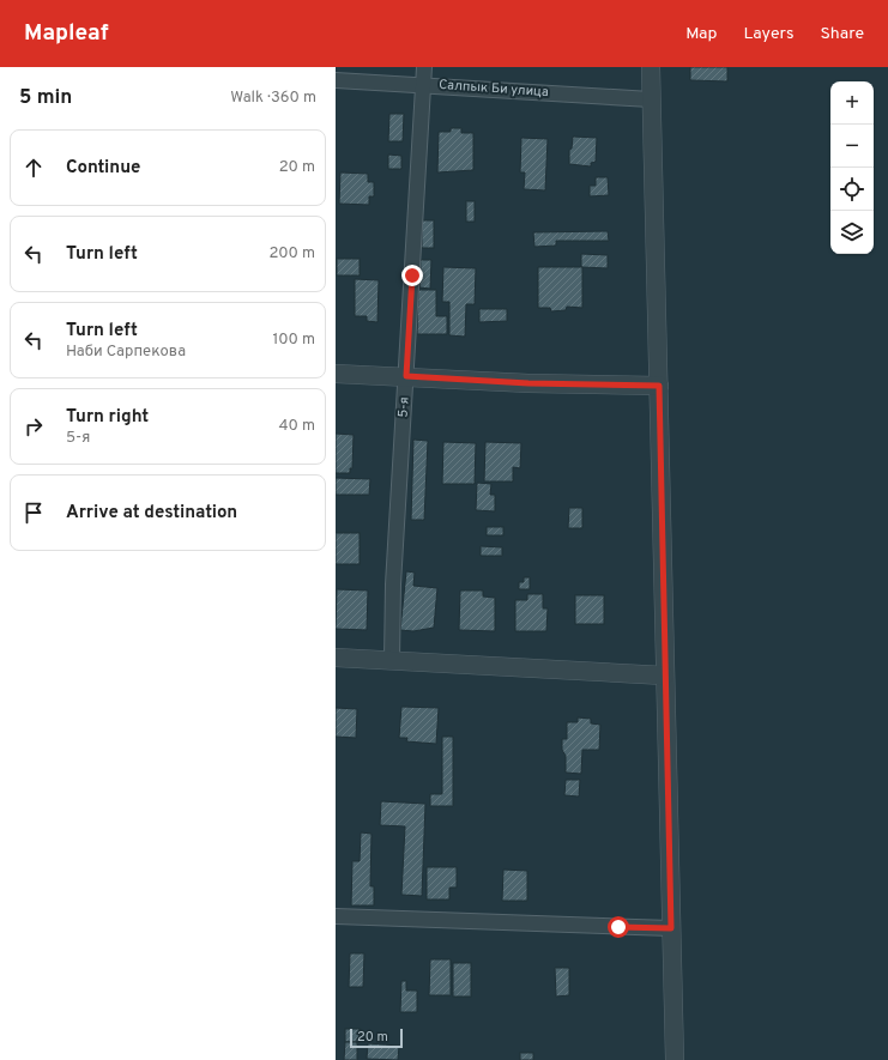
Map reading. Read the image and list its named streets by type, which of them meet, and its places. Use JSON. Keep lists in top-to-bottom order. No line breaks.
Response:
{"streets":{"street":["Салпык Би улица","5-я"]},"crossings":[["Салпык Би улица","5-я"]],"scale_bar":"20 m","page":{"header":"Mapleaf","nav":["Map","Layers","Share"],"heading":["5 min","Walk · 360 m"],"map_buttons":["+","−"],"list":[["Continue","20 m"],["Turn left","200 m"],["Turn left","Наби Сарпекова","100 m"],["Turn right","5-я","40 m"],"Arrive at destination"],"scale":"20 m"}}
